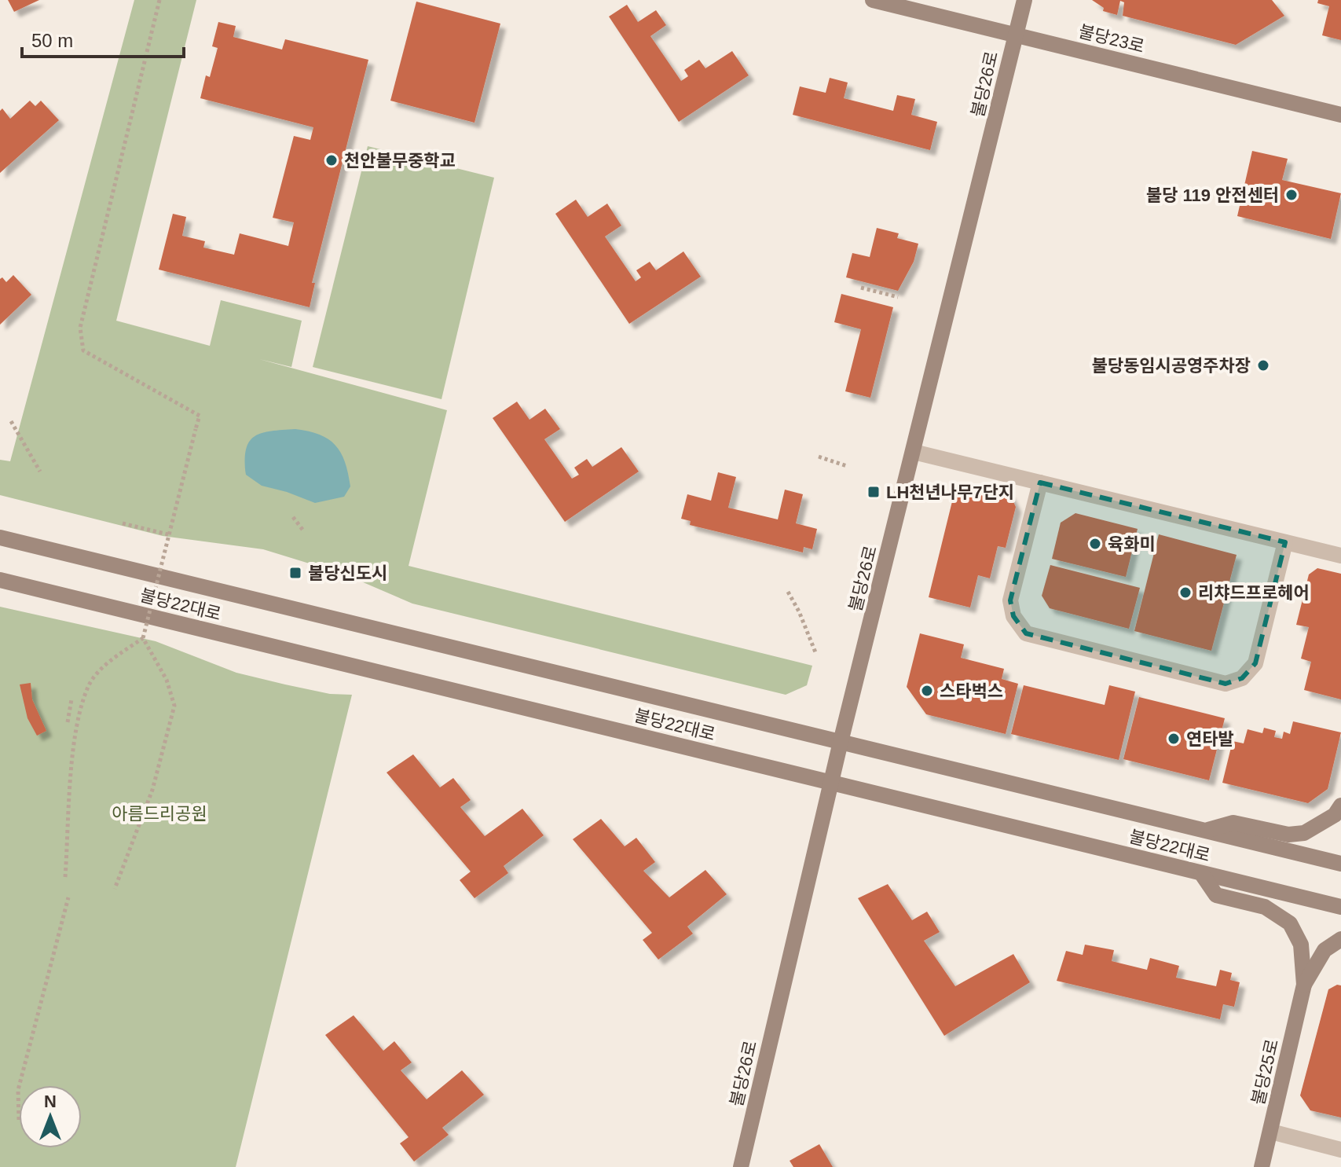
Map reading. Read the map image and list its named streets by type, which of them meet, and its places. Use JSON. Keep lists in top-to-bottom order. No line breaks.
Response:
{"streets":{"main road":["불당23로","불당26로","불당22대로","불당25로"]},"crossings":[["불당23로","불당26로"],["불당26로","불당22대로"]],"parks":["아름드리공원"],"places":{"other":["천안불무중학교","불당 119 안전센터","불당동임시공영주차장","육화미","리챠드프로헤어","스타벅스","연타발"],"transit":["LH천년나무7단지","불당신도시"]},"scale_bar":"50 m","north":"top"}
